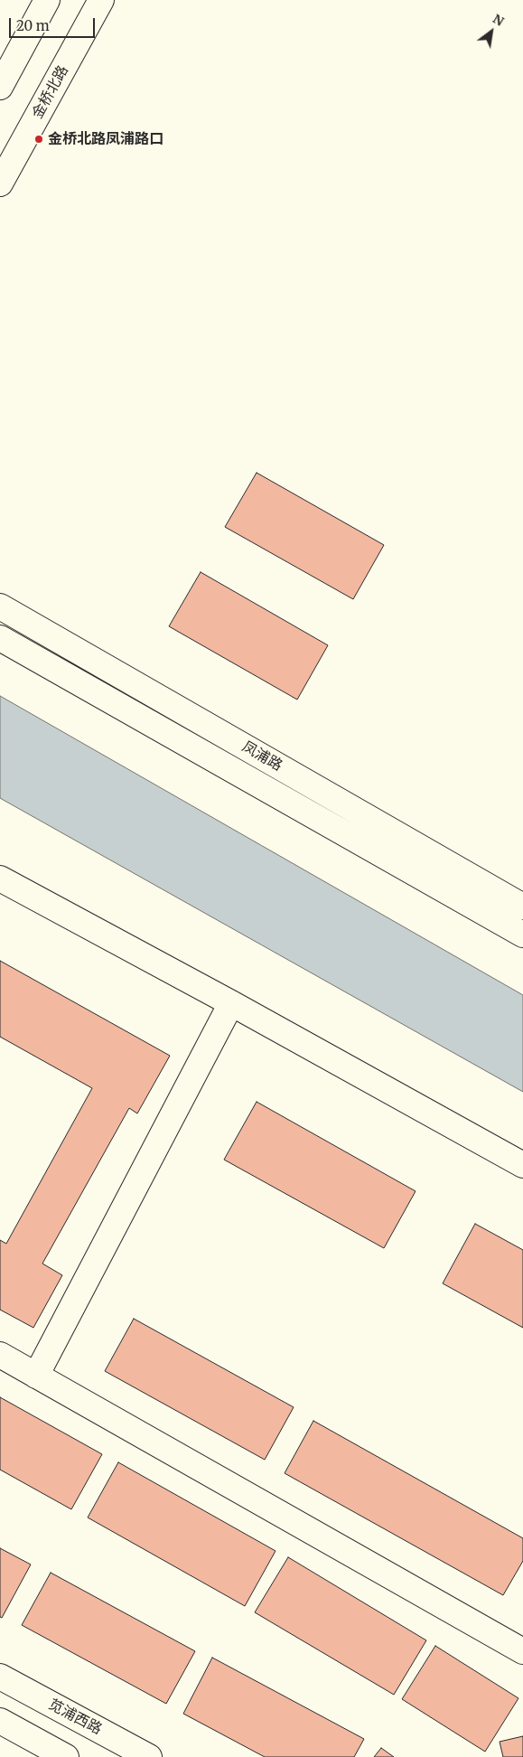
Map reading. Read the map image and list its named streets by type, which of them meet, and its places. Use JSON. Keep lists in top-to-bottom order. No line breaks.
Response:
{"streets":{"street":["金桥北路","凤浦路","苋浦西路"]},"places":["金桥北路凤浦路口"],"scale_bar":"20 m","north":"top right"}
